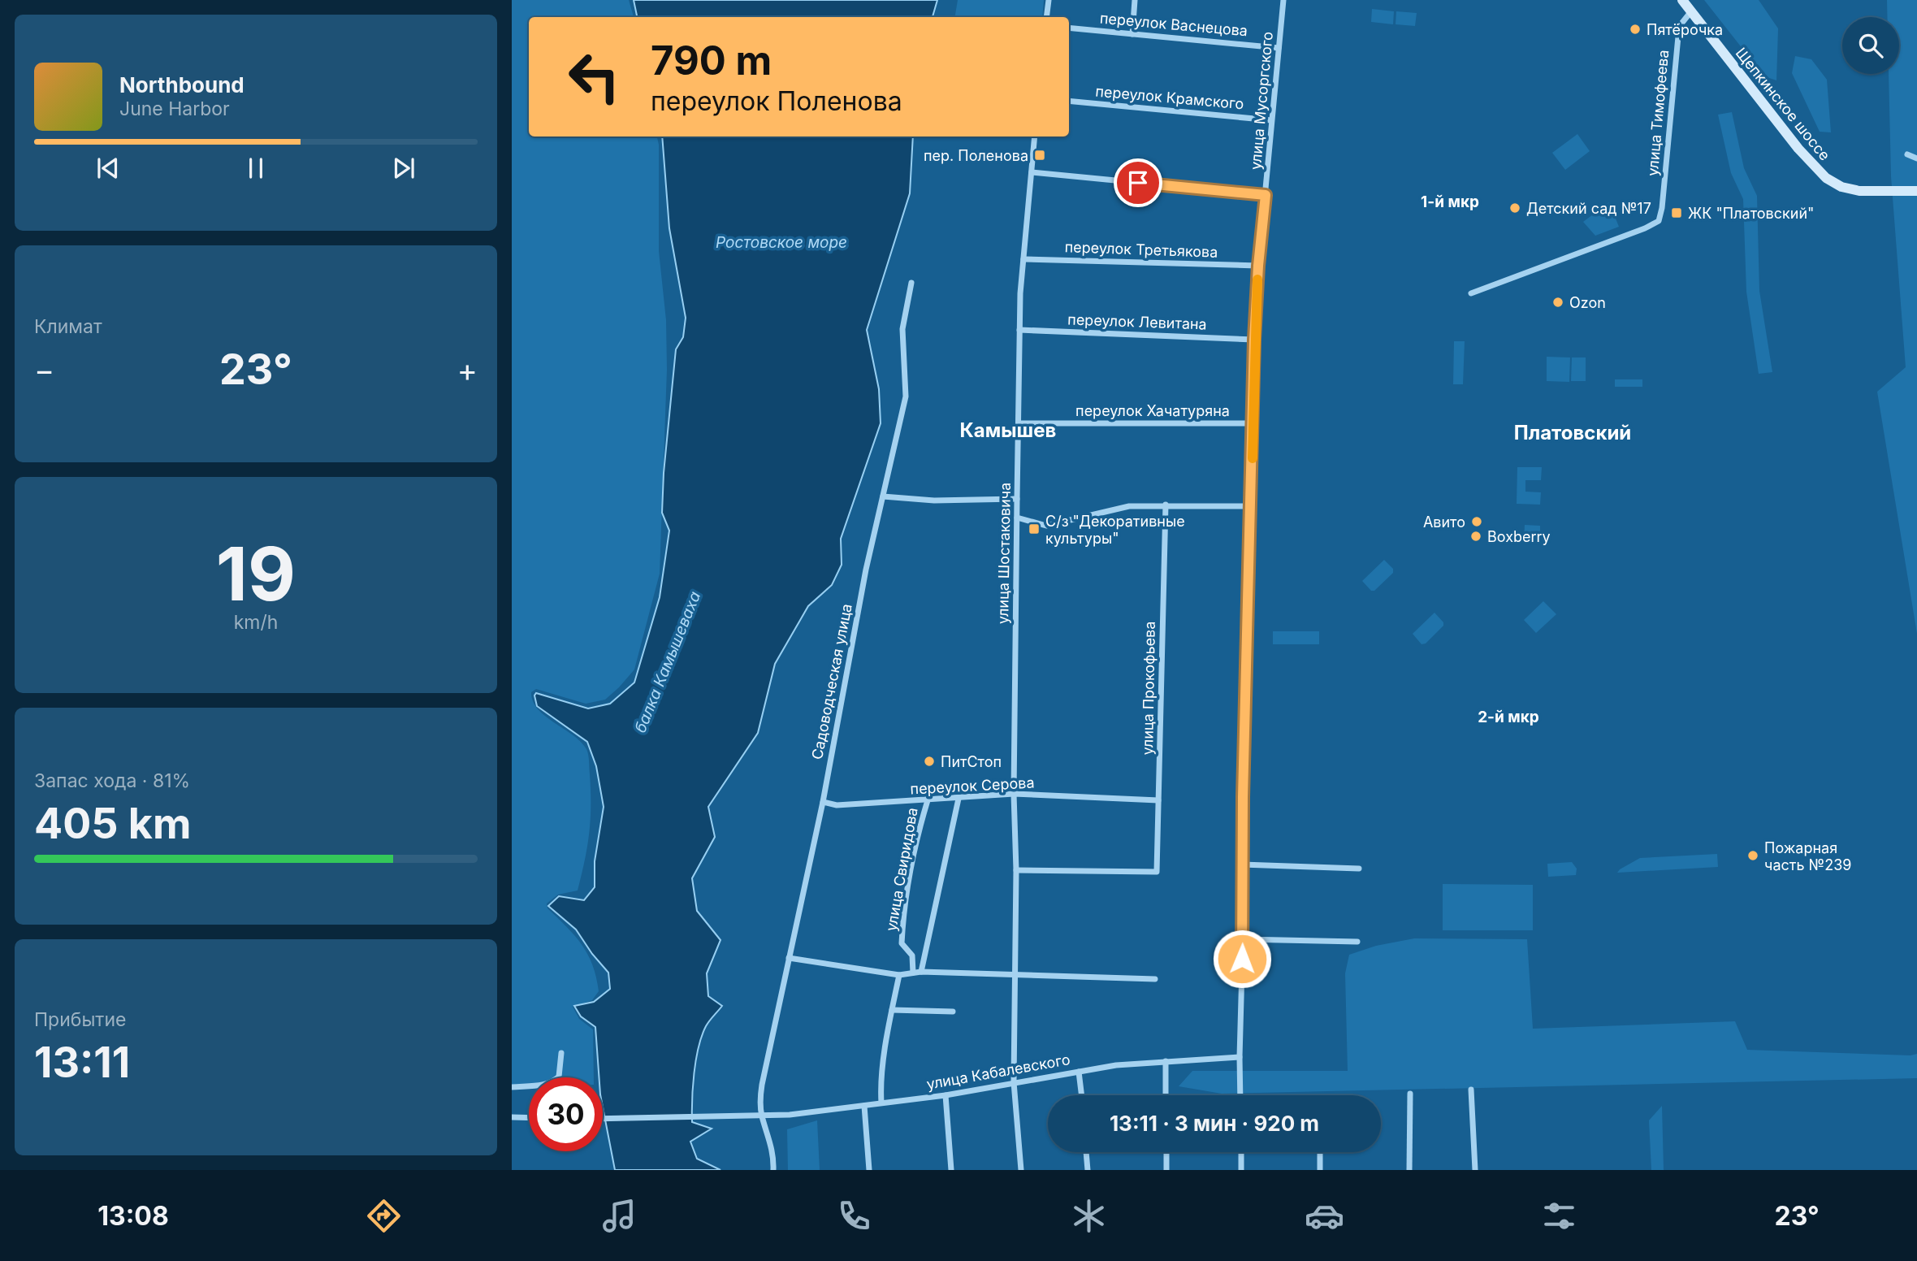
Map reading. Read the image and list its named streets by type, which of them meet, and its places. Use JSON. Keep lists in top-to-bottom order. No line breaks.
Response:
{"streets":{"main road":["Щепкинское шоссе"],"street":["переулок Васнецова","переулок Крамского","улица Мусоргского","улица Тимофеева","переулок Третьякова","переулок Левитана","переулок Хачатуряна","улица Шостаковича","Садоводческая улица","улица Прокофьева","переулок Серова","улица Свиридова","улица Кабалевского"]},"crossings":[["переулок Васнецова","улица Мусоргского"],["переулок Крамского","улица Мусоргского"],["улица Мусоргского","переулок Третьякова"],["улица Мусоргского","переулок Левитана"],["улица Мусоргского","переулок Хачатуряна"],["улица Мусоргского","улица Кабалевского"],["Щепкинское шоссе","улица Тимофеева"],["переулок Третьякова","улица Шостаковича"],["переулок Левитана","улица Шостаковича"],["переулок Хачатуряна","улица Шостаковича"],["улица Шостаковича","улица Прокофьева"],["улица Шостаковича","переулок Серова"],["улица Шостаковича","улица Кабалевского"],["Садоводческая улица","переулок Серова"],["Садоводческая улица","улица Кабалевского"],["улица Прокофьева","переулок Серова"],["переулок Серова","улица Свиридова"]],"districts":["1-й мкр","Камышев","Платовский","2-й мкр"],"water":["Ростовское море","балка Камышеваха"],"places":{"other":["Пятёрочка","Детский сад №17","Ozon","Авито","Boxberry","ПитСтоп","Пожарная часть №239"],"transit":["пер. Поленова","ЖК \"Платовский\"","С/з \"Декоративные культуры\""]},"page":{"turn":["790 m","переулок Поленова"],"song":["Northbound","June Harbor"],"tile":["Климат",["19","km/h"],["Запас хода · 81%","405 km"],["Прибытие","13:11"]],"heat":["−","23°","+"],"limit":"30","trip":"13:11 · 3 мин · 920 m","tabs":["13:08","23°"]}}
